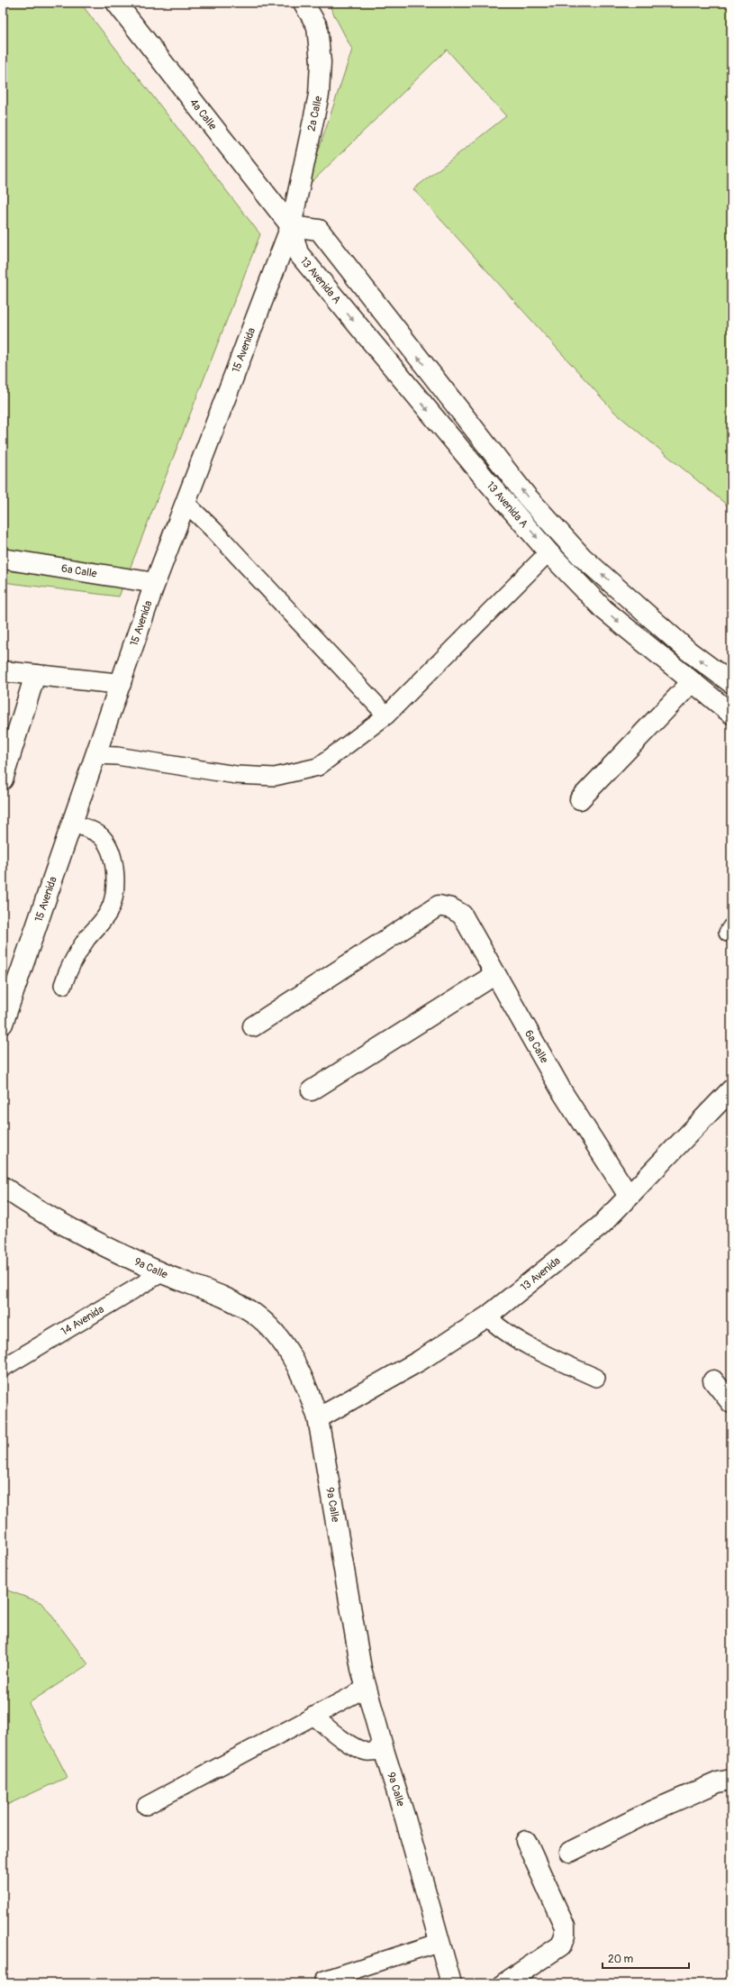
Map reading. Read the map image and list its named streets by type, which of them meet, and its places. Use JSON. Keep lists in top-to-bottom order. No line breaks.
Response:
{"streets":{"street":["2a Calle","4a Calle","13 Avenida A","15 Avenida","6a Calle","9a Calle","13 Avenida"],"lane":["14 Avenida"]},"crossings":[["2a Calle","4a Calle"],["2a Calle","13 Avenida A"],["2a Calle","15 Avenida"],["4a Calle","13 Avenida A"],["4a Calle","15 Avenida"],["13 Avenida A","15 Avenida"],["15 Avenida","6a Calle"],["6a Calle","13 Avenida"],["9a Calle","13 Avenida"],["9a Calle","14 Avenida"]],"scale_bar":"20 m"}
